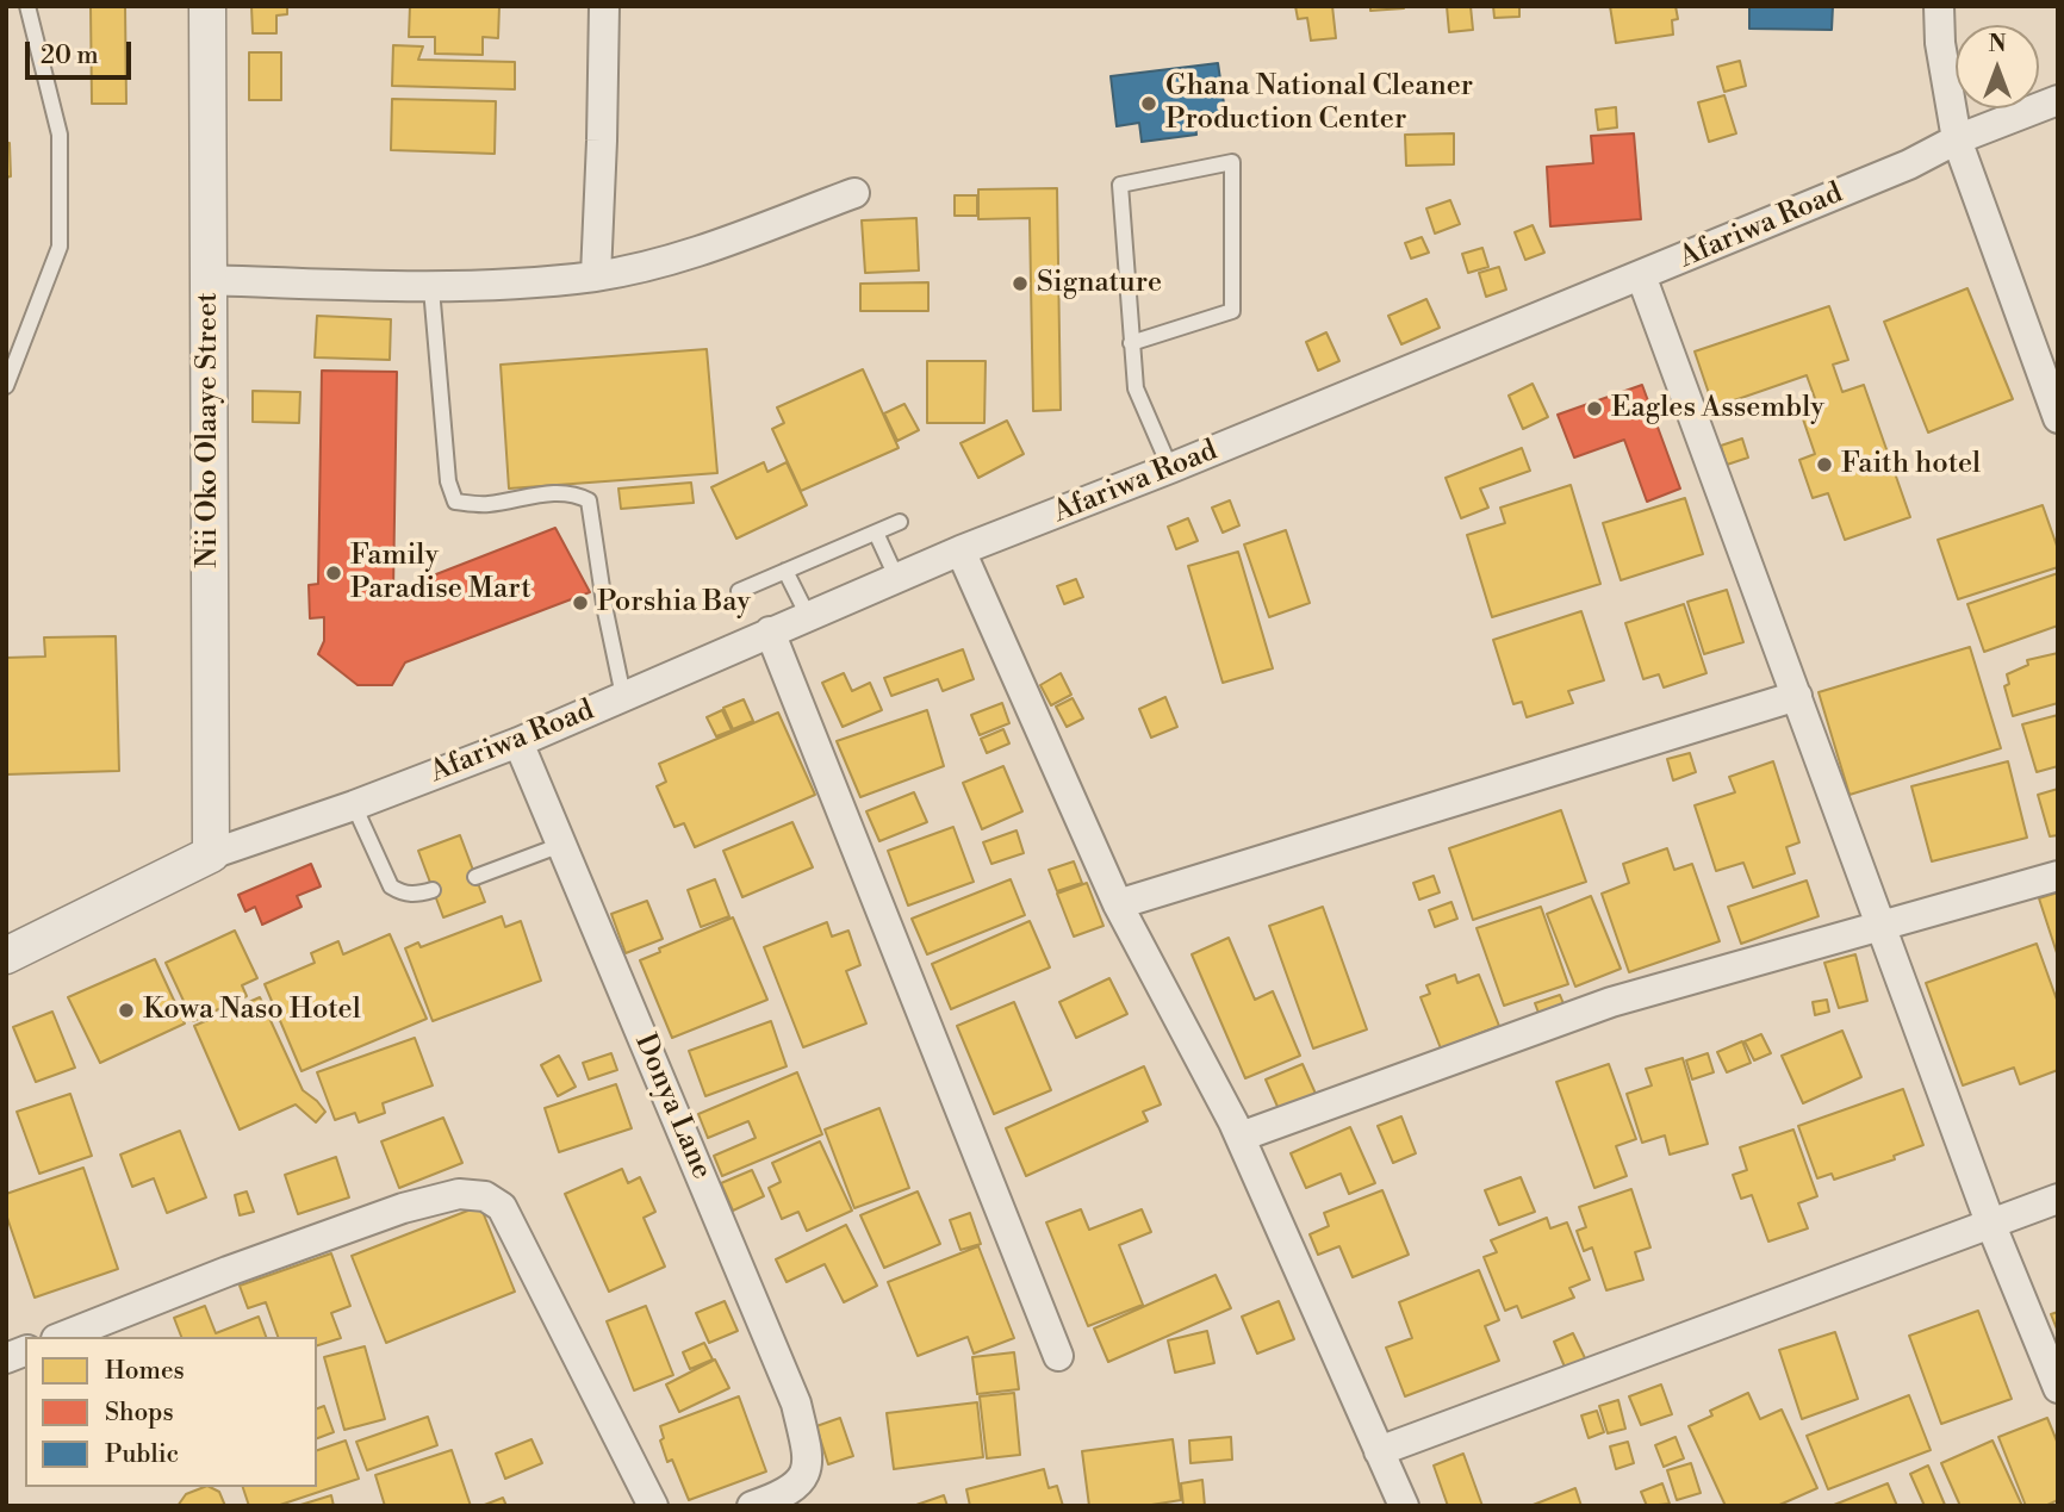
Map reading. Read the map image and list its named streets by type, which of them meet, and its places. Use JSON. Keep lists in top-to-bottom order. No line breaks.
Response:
{"streets":{"street":["Afariwa Road","Nii Oko Olaaye Street","Donya Lane"]},"crossings":[["Afariwa Road","Nii Oko Olaaye Street"],["Afariwa Road","Donya Lane"]],"places":["Ghana National Cleaner Production Center","Signature","Eagles Assembly","Faith hotel","Family Paradise Mart","Porshia Bay","Kowa Naso Hotel"],"legend":["Homes","Shops","Public"],"scale_bar":"20 m","north":"top"}
